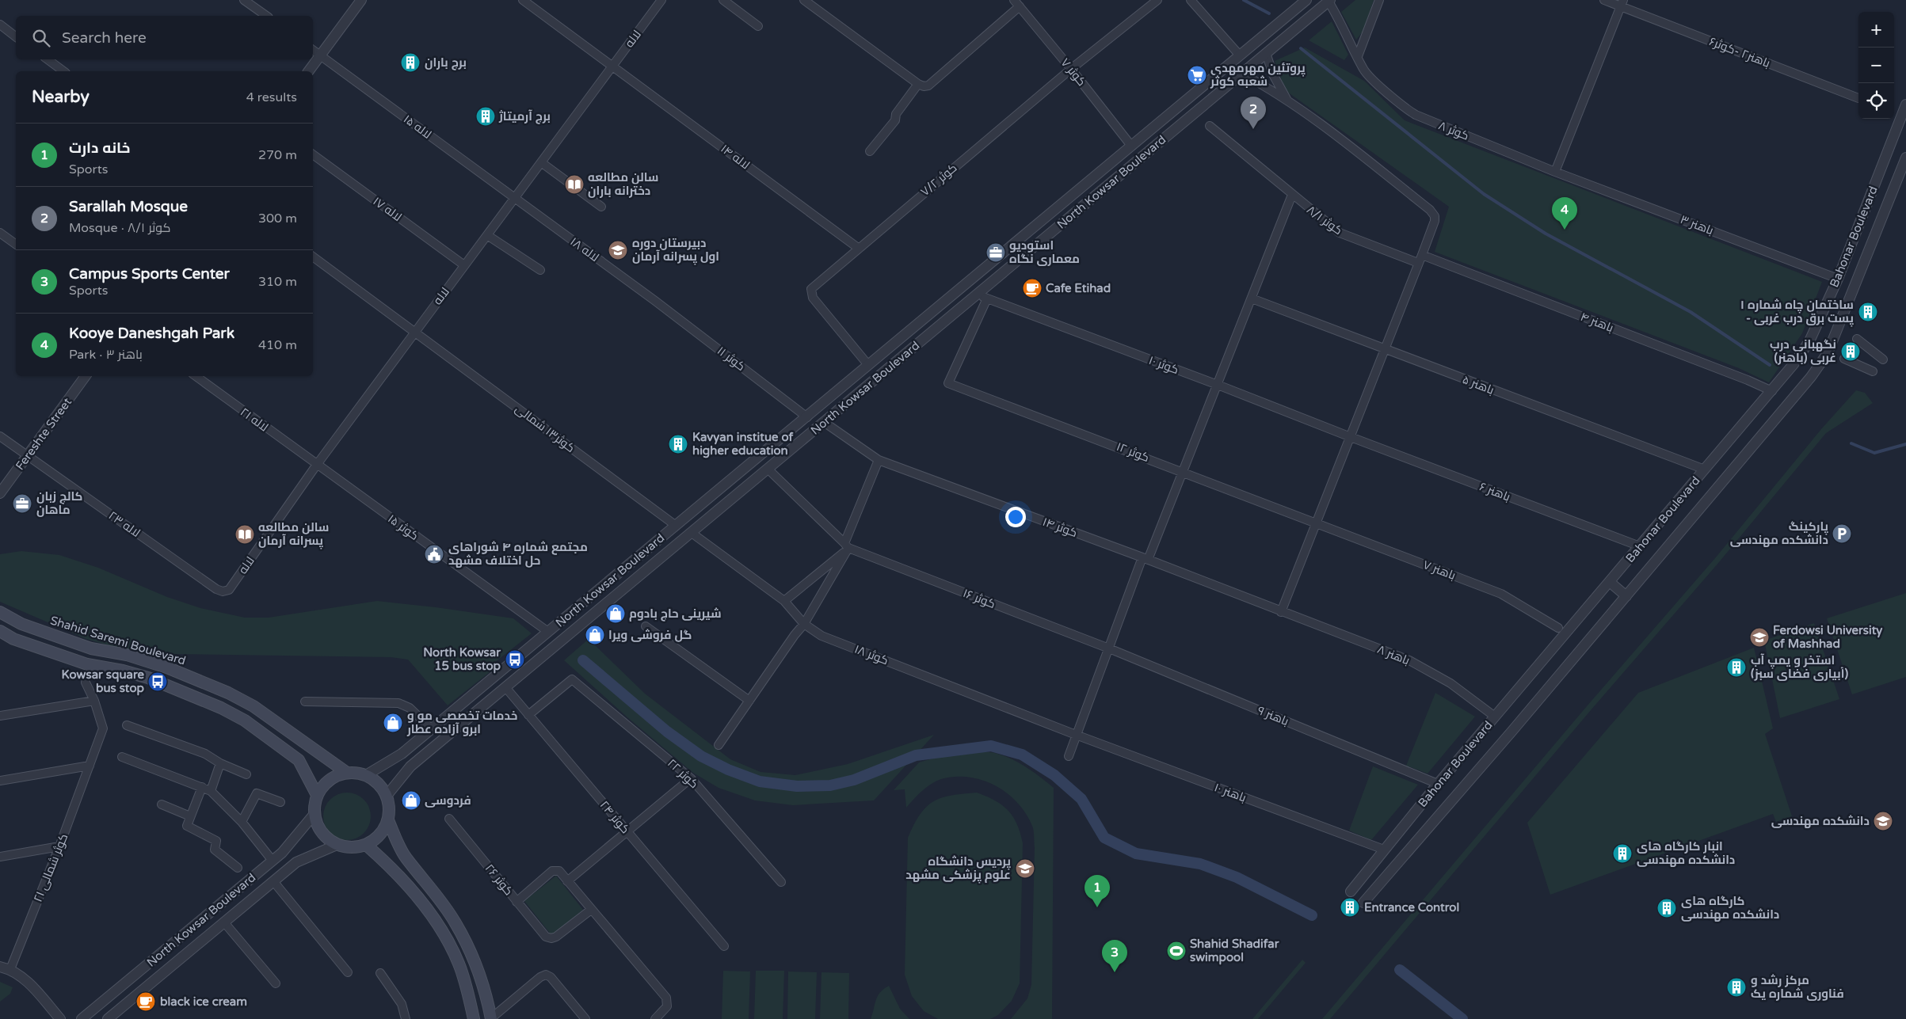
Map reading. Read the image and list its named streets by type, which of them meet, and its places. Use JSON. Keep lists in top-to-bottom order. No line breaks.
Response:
{"streets":{"main road":["Shahid Saremi Boulevard"],"street":["لاله","باهنر۲ -کوثر۶","کوثر ۷","لاله ۱۵","کوثر ۸","لاله ۱۴","کوثر ۷/۲","North Kowsar Boulevard","لاله ۱۷","کوثر ۸/۱","باهنر ۳","Bahonar Boulevard","لاله ۱۸","باهنر ۴","کوثر ۱۱","کوثر ۱۰","باهنر ۵","لاله ۲۱","کوثر۱۳ شمالی","Fereshte Street","کوثر ۱۲","باهنر ۶","لاله ۲۳","کوثر ۱۵","کوثر ۱۴","باهنر ۷","کوثر ۱۶","کوثر ۱۸","باهنر ۸","باهنر ۹","کوثر ۲۲","باهنر ۱۰","کوثر ۲۴","کوثر شمالی ۲۱","کوثر ۲۶"]},"crossings":[["لاله","لاله ۱۵"],["لاله","لاله ۱۴"],["لاله","لاله ۱۷"],["لاله","لاله ۱۸"],["لاله","لاله ۲۱"],["لاله","کوثر۱۳ شمالی"],["لاله","لاله ۲۳"],["لاله","کوثر ۱۵"],["کوثر ۷","کوثر ۷/۲"],["کوثر ۷","North Kowsar Boulevard"],["لاله ۱۵","لاله ۱۸"],["کوثر ۸","باهنر ۳"],["لاله ۱۴","کوثر ۷/۲"],["کوثر ۷/۲","North Kowsar Boulevard"],["North Kowsar Boulevard","کوثر ۱۱"],["North Kowsar Boulevard","کوثر ۱۰"],["North Kowsar Boulevard","کوثر۱۳ شمالی"],["North Kowsar Boulevard","کوثر ۱۵"],["North Kowsar Boulevard","کوثر ۱۴"],["North Kowsar Boulevard","کوثر ۱۶"],["North Kowsar Boulevard","Shahid Saremi Boulevard"],["North Kowsar Boulevard","کوثر ۱۸"],["North Kowsar Boulevard","کوثر ۲۴"],["باهنر ۳","Bahonar Boulevard"],["Bahonar Boulevard","باهنر ۴"],["Bahonar Boulevard","باهنر ۵"],["Bahonar Boulevard","باهنر ۶"],["Bahonar Boulevard","باهنر ۸"],["Bahonar Boulevard","باهنر ۹"],["Bahonar Boulevard","باهنر ۱۰"],["لاله ۱۸","کوثر ۱۱"],["کوثر ۱۰","کوثر ۱۲"],["کوثر ۱۰","باهنر ۶"],["لاله ۲۱","کوثر ۱۵"],["Fereshte Street","لاله ۲۳"],["کوثر ۱۲","باهنر ۷"],["کوثر ۱۴","باهنر ۸"],["کوثر ۱۶","باهنر ۹"],["کوثر ۱۸","باهنر ۱۰"],["کوثر ۲۲","کوثر ۲۴"]],"places":{"building":["برج باران","برج آرمیتاژ","ساختمان چاه شماره ۱ - پست برق درب غربی","نگهبانی درب غربی (باهنر)","Kavyan institue of higher education","استخر و پمپ آب (آبیاری فضای سبز)","انبار کارگاه های دانشکده مهندسی","Entrance Control","کارگاه های دانشکده مهندسی","مرکز رشد و فناوری شماره یک"],"supermarket":["پروتئین مهرمهدی شعبه کوثر"],"library":["سالن مطالعه دخترانه باران","سالن مطالعه پسرانه آرمان"],"school or university":["دبیرستان دوره اول پسرانه آرمان","Ferdowsi University of Mashhad","دانشکده مهندسی","پردیس دانشگاه علوم پزشکی مشهد"],"office":["استودیو معماری نگاه","کالج زبان ماهان"],"cafe":["Cafe Etihad","black ice cream"],"parking":["پارکینگ دانشکده مهندسی"],"public building":["مجتمع شماره ۴ شوراهای حل اختلاف مشهد"],"shop":["شیرینی حاج بادوم","گل فروشی ویرا","خدمات تخصصی مو و ابرو آزاده عطار","فردوسی"],"bus stop":["North Kowsar 15 bus stop","Kowsar square bus stop"],"sports":["Shahid Shadifar swimpool"]},"page":{"map_buttons":["+","−"],"search":"Search here","heading":["Nearby","4 results"],"pins":["2","4","1","3"],"list":[{"mark":"1","name":"خانه دارت","note":"Sports","value":"270 m"},{"mark":"2","name":"Sarallah Mosque","note":"Mosque · کوثر ۸/۱","value":"300 m"},{"mark":"3","name":"Campus Sports Center","note":"Sports","value":"310 m"},{"mark":"4","name":"Kooye Daneshgah Park","note":"Park · باهنر ۳","value":"410 m"}]}}
